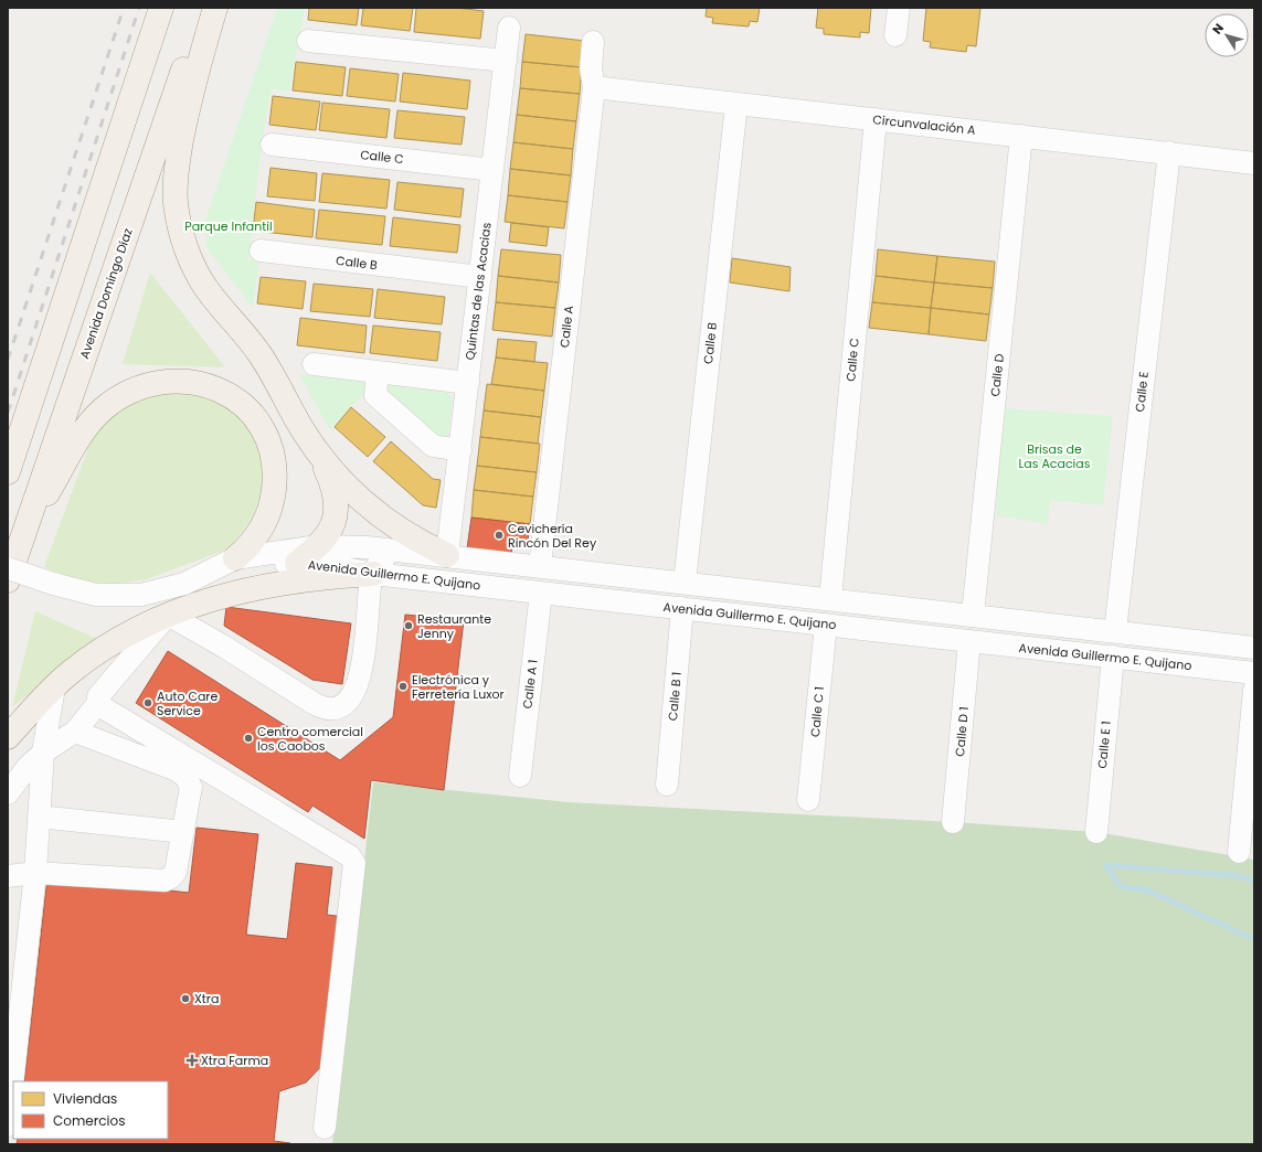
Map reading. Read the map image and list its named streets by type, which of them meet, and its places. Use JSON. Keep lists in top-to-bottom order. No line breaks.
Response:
{"streets":{"main road":["Avenida Domingo Díaz"],"street":["Circunvalación A","Calle C","Calle B","Quintas de las Acacias","Calle A","Calle D","Calle E","Avenida Guillermo E. Quijano","Calle A 1","Calle B 1","Calle C 1","Calle D 1","Calle E 1"]},"crossings":[["Circunvalación A","Calle C"],["Circunvalación A","Calle B"],["Circunvalación A","Calle A"],["Circunvalación A","Calle D"],["Circunvalación A","Calle E"],["Calle C","Quintas de las Acacias"],["Calle C","Avenida Guillermo E. Quijano"],["Calle B","Quintas de las Acacias"],["Calle B","Avenida Guillermo E. Quijano"],["Quintas de las Acacias","Avenida Guillermo E. Quijano"],["Calle A","Avenida Guillermo E. Quijano"],["Calle D","Avenida Guillermo E. Quijano"],["Calle E","Avenida Guillermo E. Quijano"],["Avenida Guillermo E. Quijano","Calle A 1"],["Avenida Guillermo E. Quijano","Calle B 1"],["Avenida Guillermo E. Quijano","Calle C 1"],["Avenida Guillermo E. Quijano","Calle D 1"],["Avenida Guillermo E. Quijano","Calle E 1"]],"parks":["Parque Infantil","Brisas de Las Acacias"],"places":{"other":["Cevichería Rincón Del Rey","Restaurante Jenny","Electrónica y Ferretería Luxor","Auto Care Service","Centro comercial los Caobos","Xtra"],"health":["Xtra Farma"]},"legend":["Viviendas","Comercios"],"north":"top left"}
